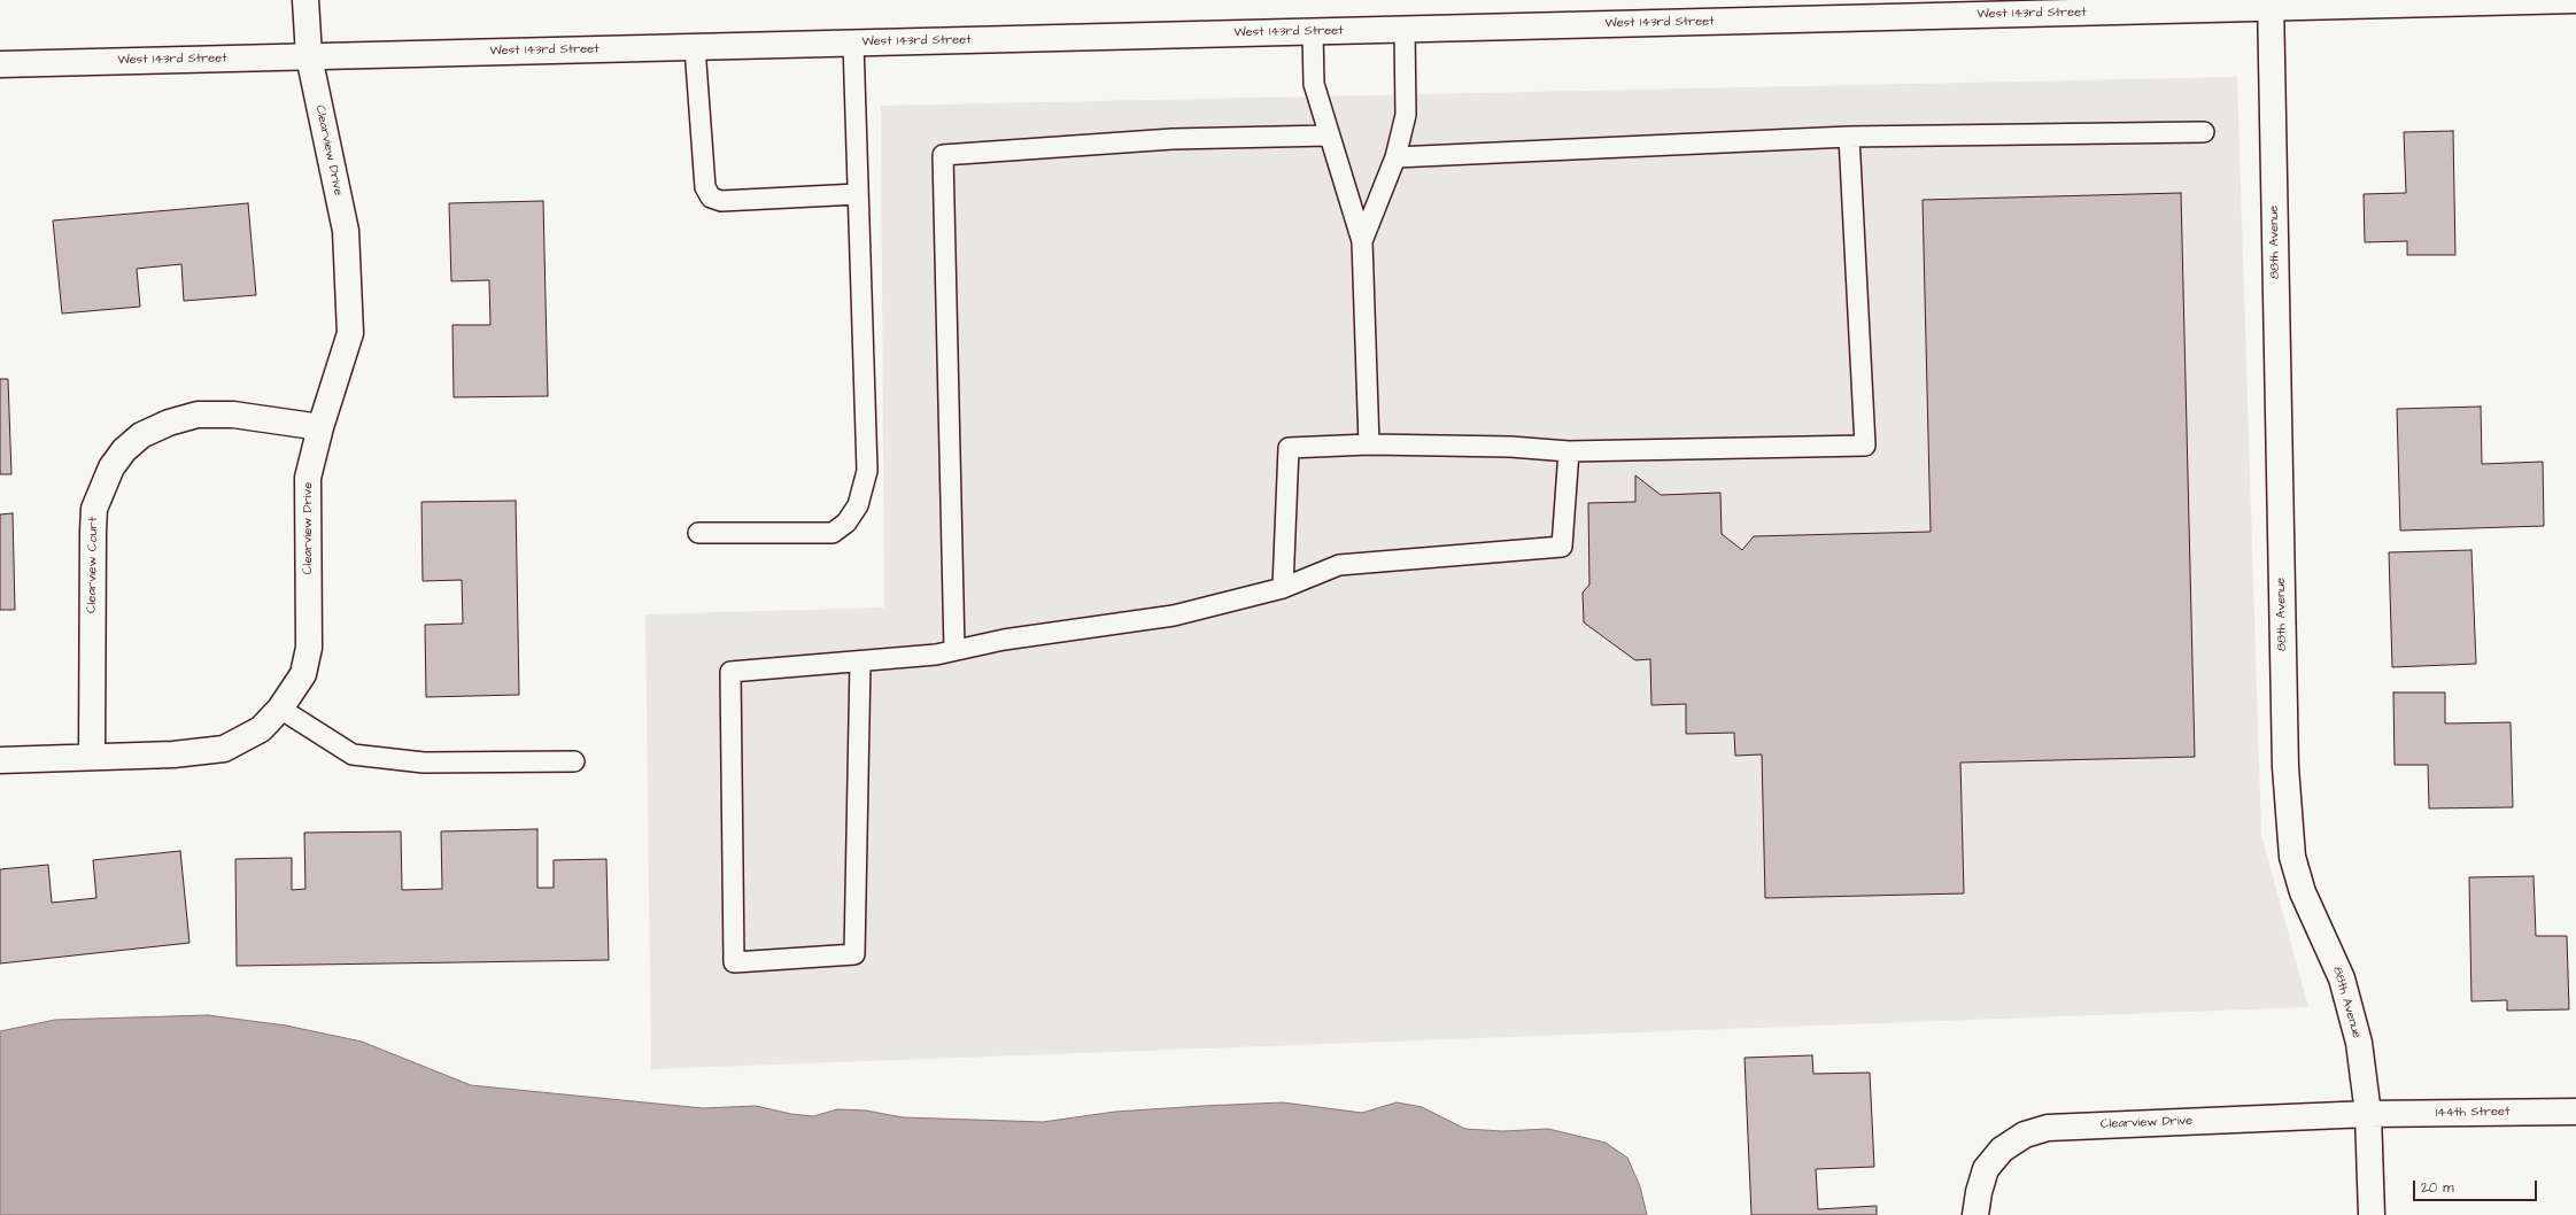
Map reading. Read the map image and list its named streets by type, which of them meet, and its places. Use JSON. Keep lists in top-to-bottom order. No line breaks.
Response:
{"streets":{"street":["West 143rd Street","Clearview Drive","88th Avenue","Clearview Court","144th Street"]},"crossings":[["West 143rd Street","Clearview Drive"],["West 143rd Street","88th Avenue"],["Clearview Drive","88th Avenue"],["Clearview Drive","Clearview Court"],["Clearview Drive","144th Street"],["88th Avenue","144th Street"]],"scale_bar":"20 m"}
